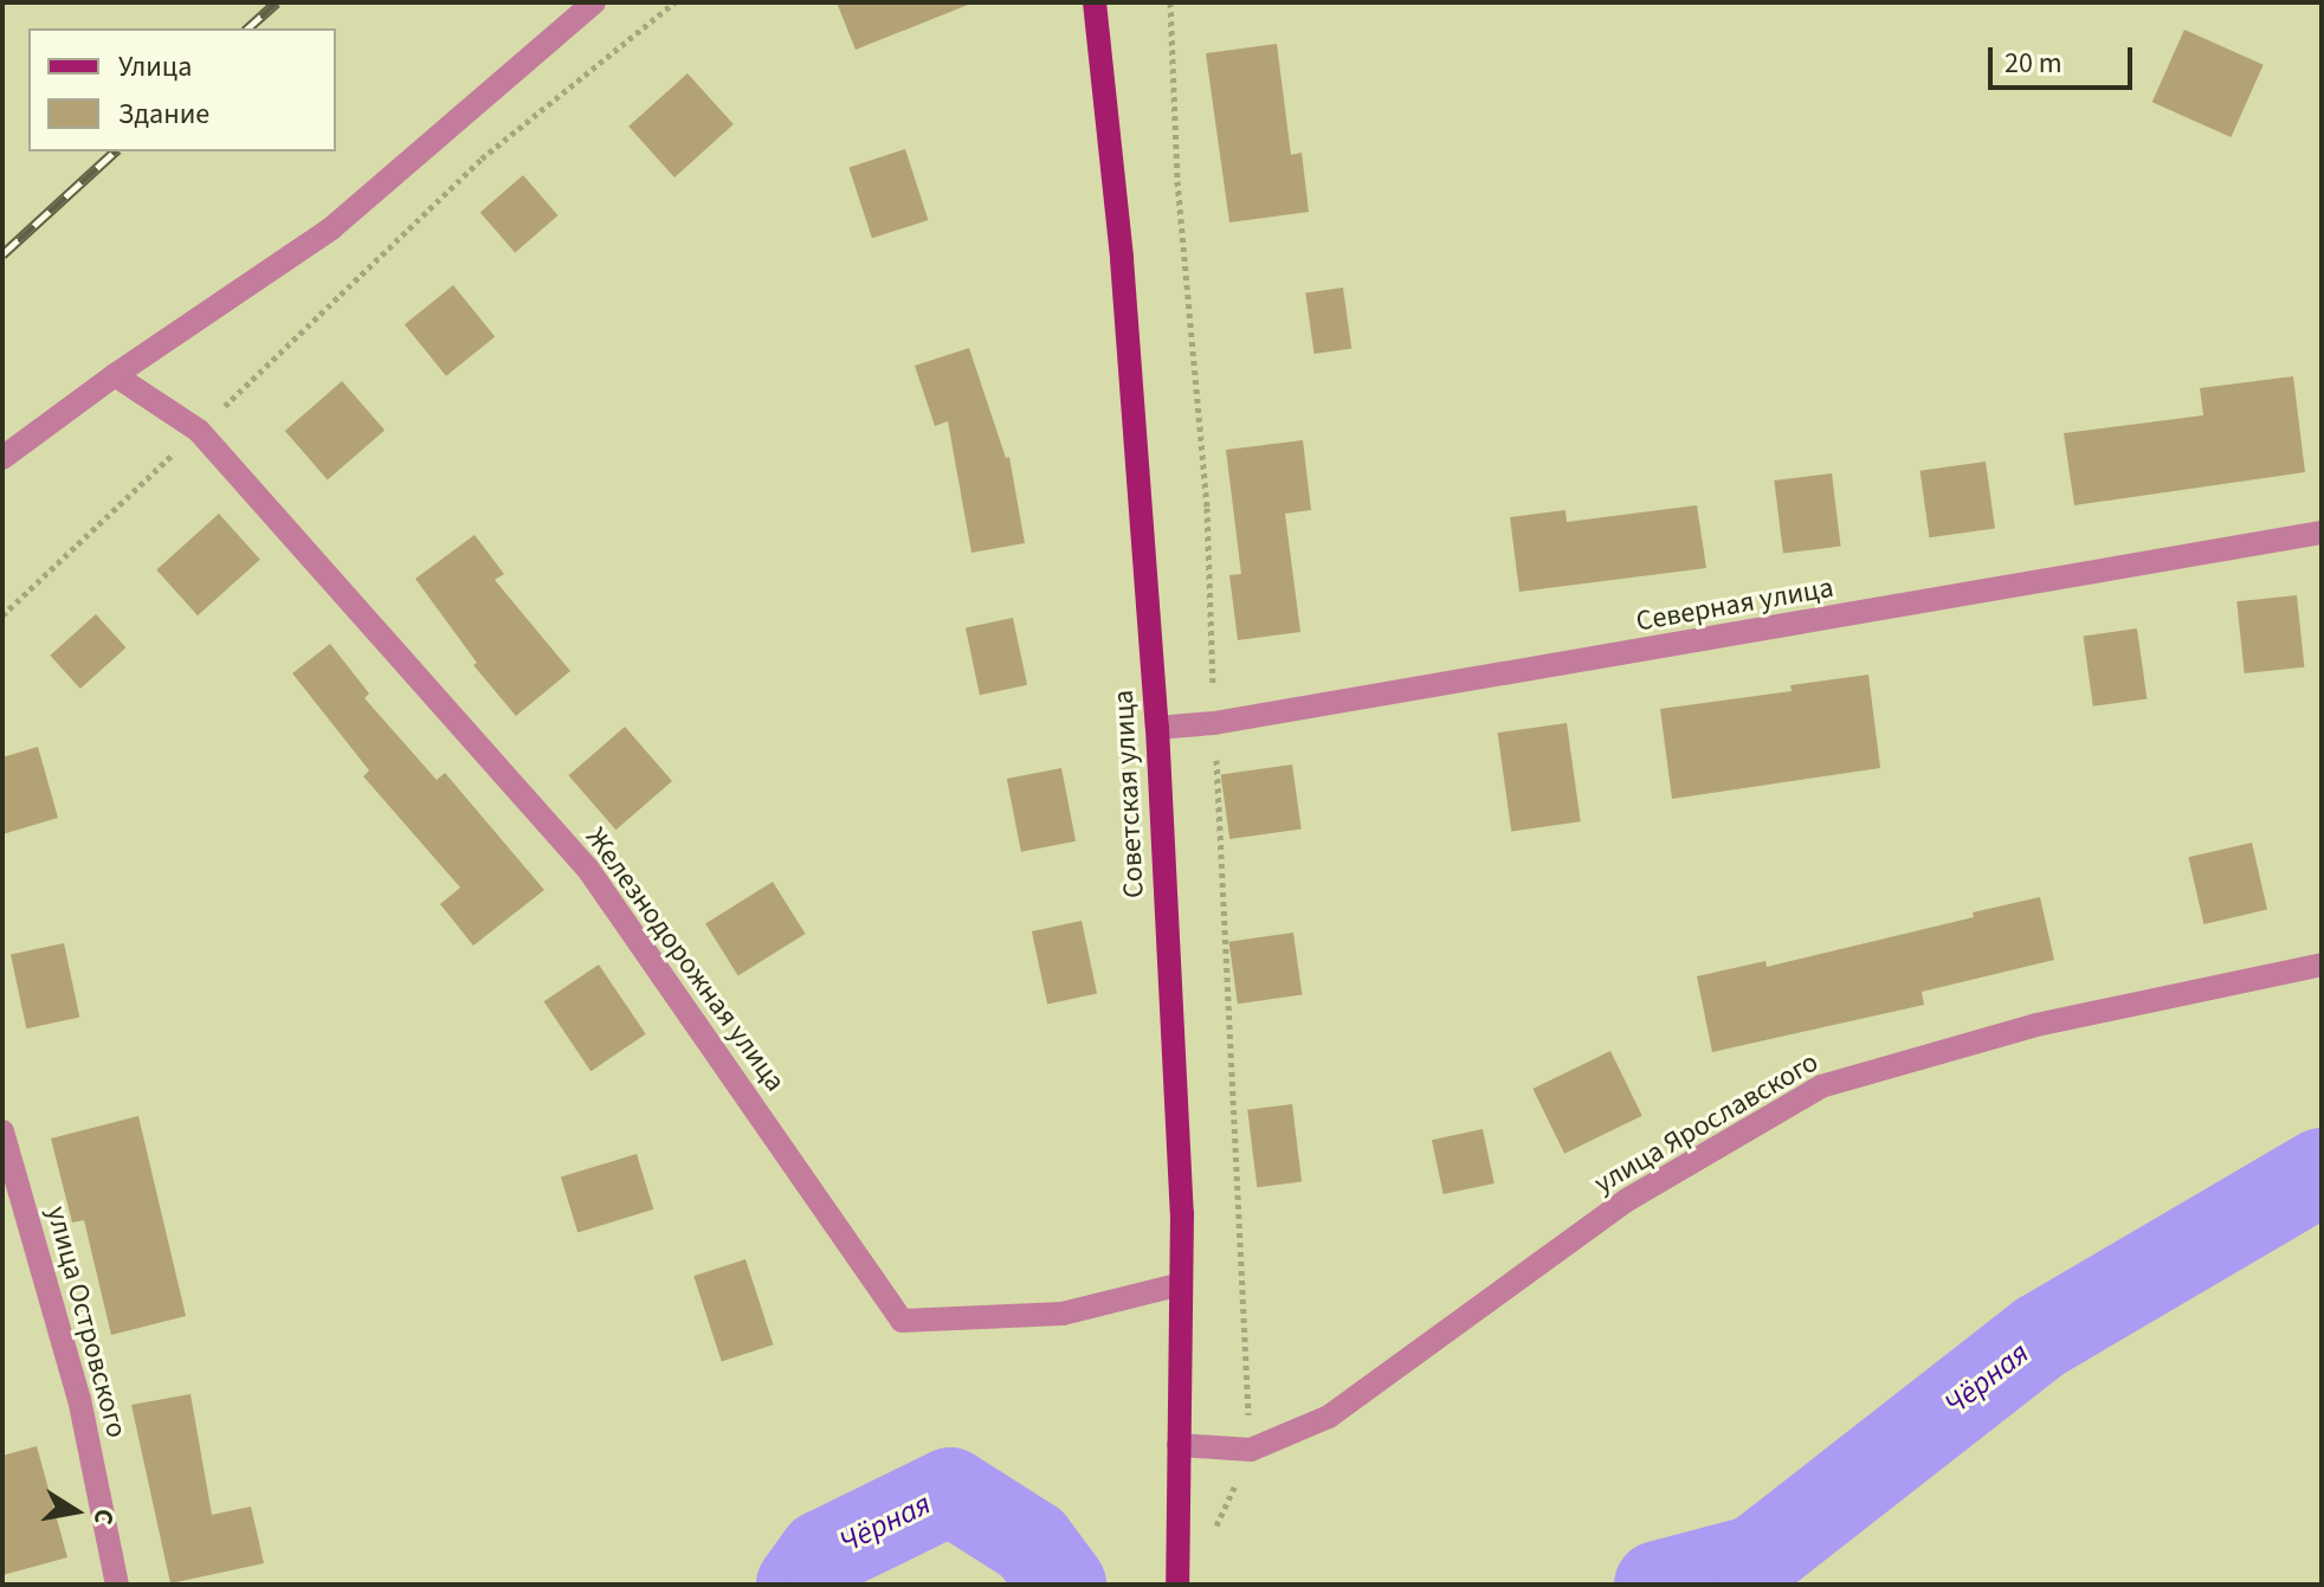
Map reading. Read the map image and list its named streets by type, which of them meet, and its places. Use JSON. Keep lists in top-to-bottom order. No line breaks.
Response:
{"streets":{"main road":["Советская улица"],"street":["Северная улица","Железнодорожная улица","улица Ярославского","улица Островского"]},"crossings":[["Северная улица","Советская улица"],["Советская улица","Железнодорожная улица"],["Советская улица","улица Ярославского"]],"water":["Чёрная"],"legend":["Улица","Здание"],"scale_bar":"20 m","north":"right"}
